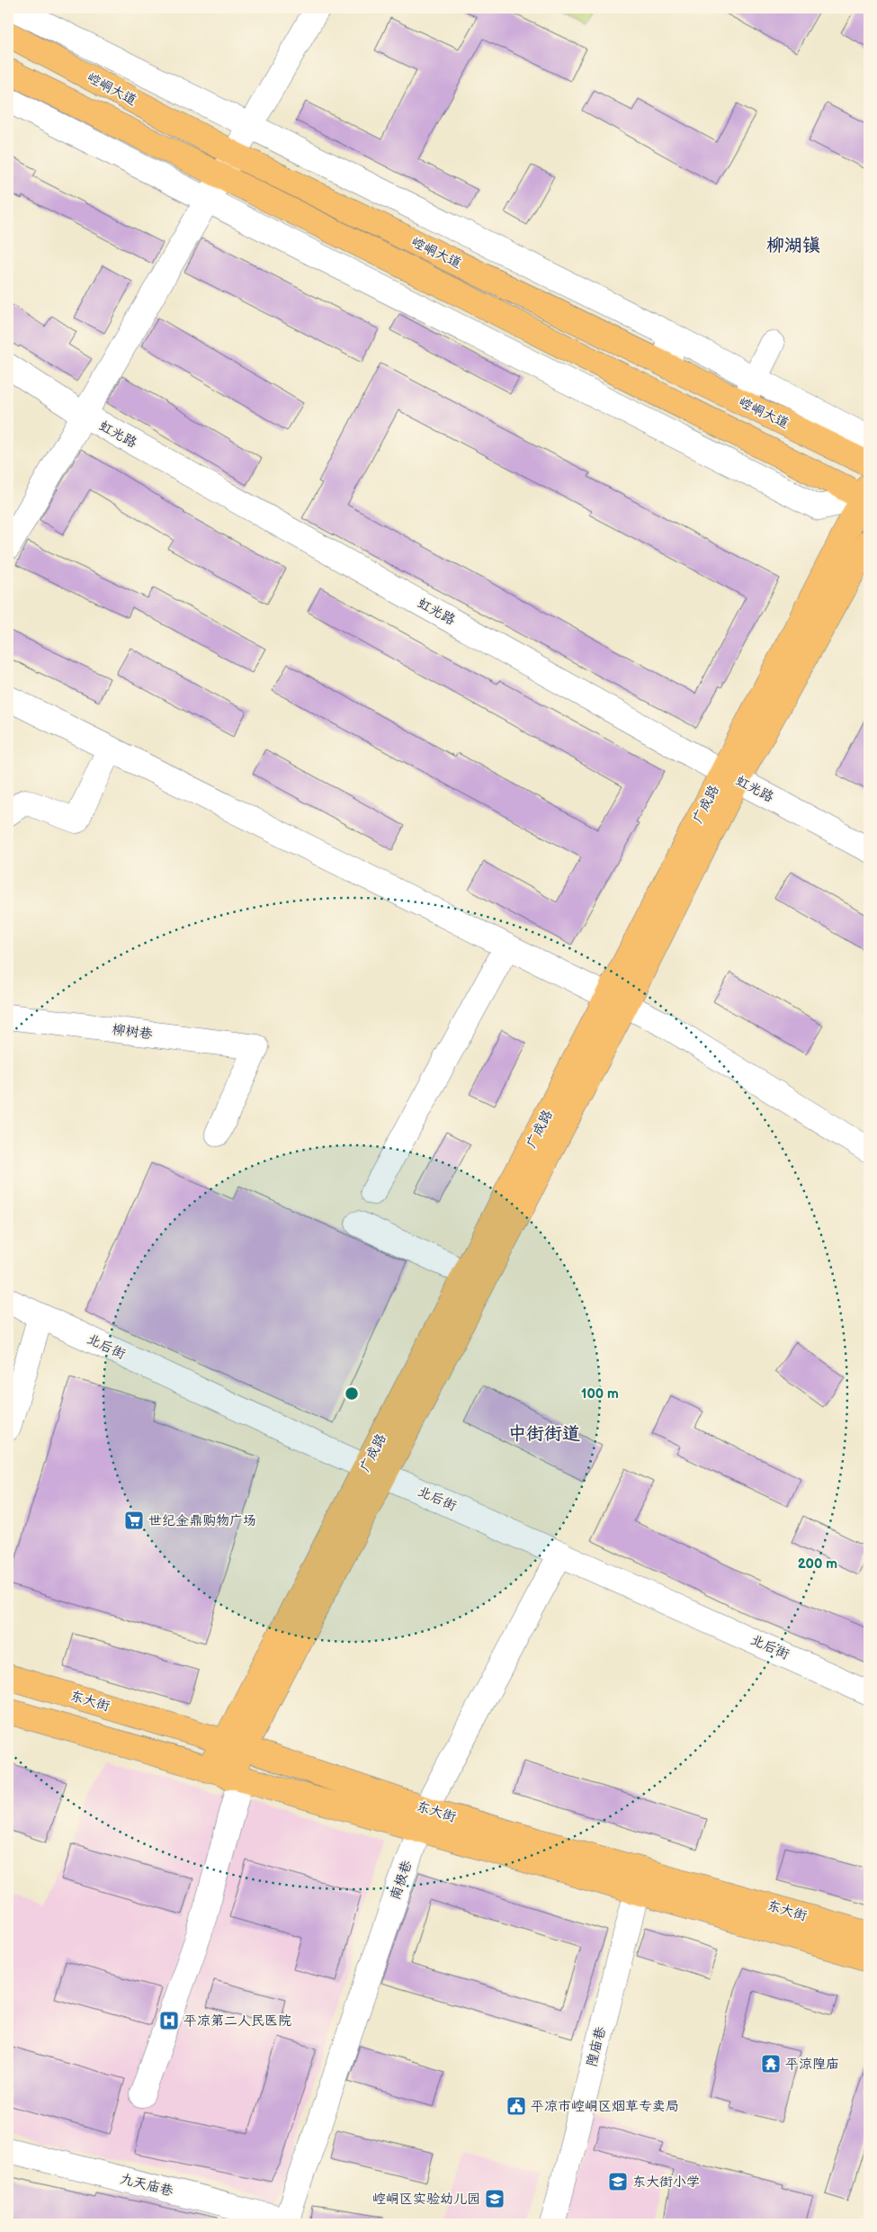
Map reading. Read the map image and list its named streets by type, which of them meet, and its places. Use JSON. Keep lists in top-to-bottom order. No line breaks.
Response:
{"streets":{"main road":["崆峒大道","广成路","东大街"],"street":["虹光路","柳树巷","北后街","南极巷","隍庙巷","九天庙巷"]},"crossings":[["崆峒大道","广成路"],["虹光路","广成路"],["广成路","北后街"],["广成路","东大街"],["北后街","南极巷"],["东大街","南极巷"],["东大街","隍庙巷"],["南极巷","九天庙巷"]],"districts":["柳湖镇","中街街道"],"places":{"supermarket":["世纪金鼎购物广场"],"hospital":["平凉第二人民医院"],"temple":["平涼隍庙"],"public building":["平凉市崆峒区烟草专卖局"],"school or university":["东大街小学","崆峒区实验幼儿园"]},"rings":["100 m","200 m"]}
